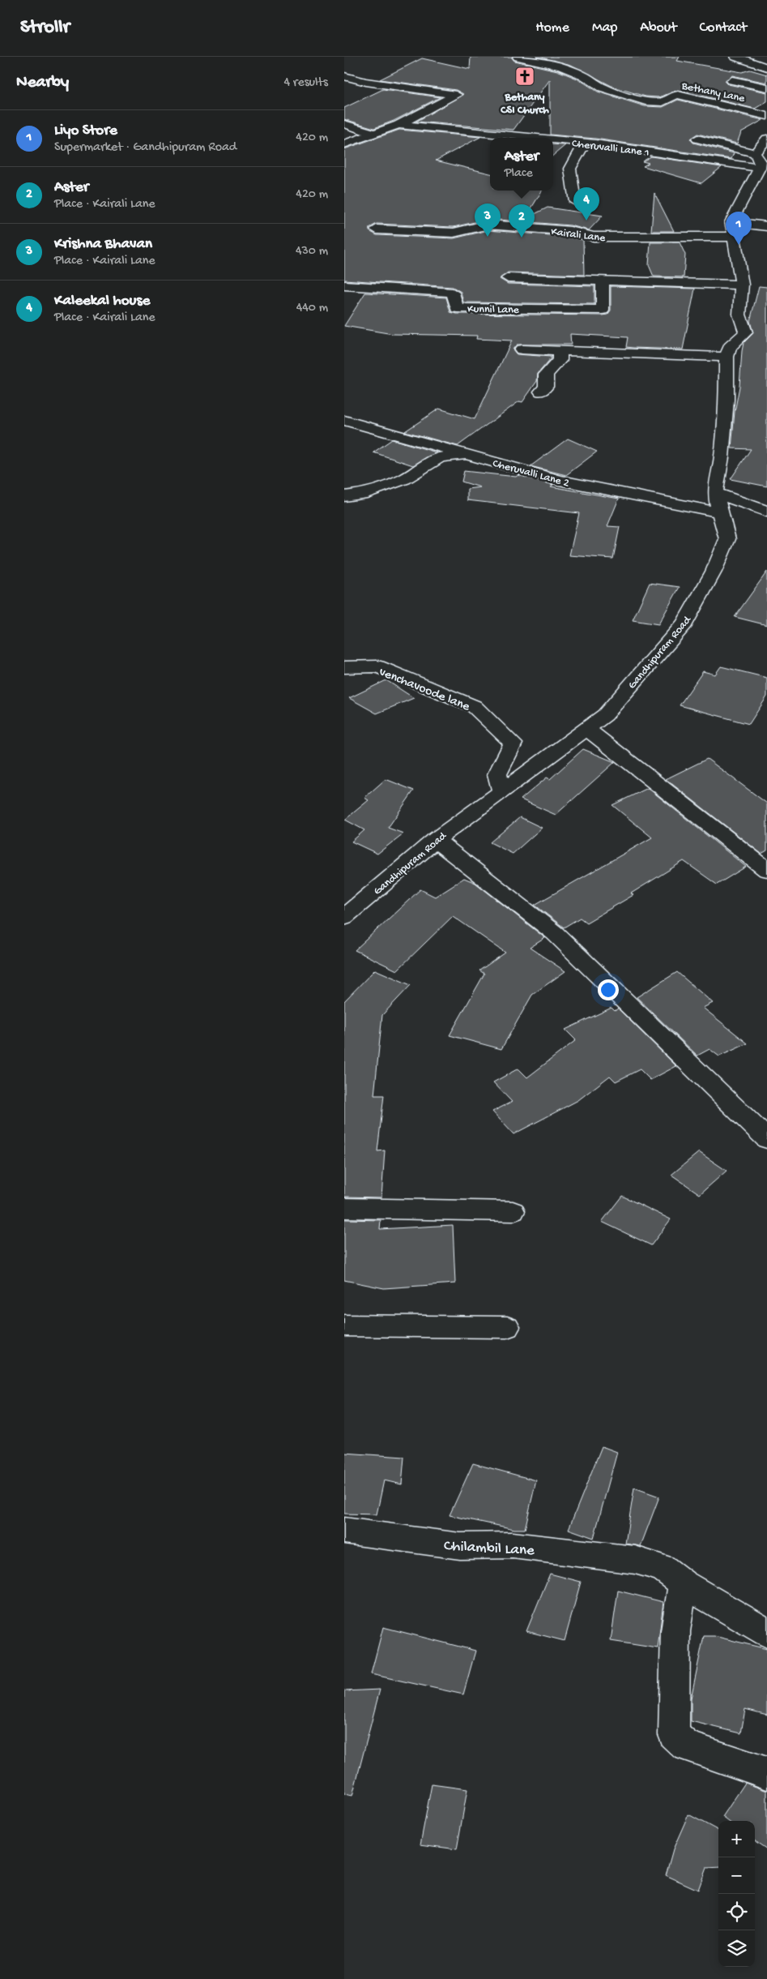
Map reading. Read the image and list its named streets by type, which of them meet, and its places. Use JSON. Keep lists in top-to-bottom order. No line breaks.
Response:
{"streets":{"street":["Bethany Lane","Cheruvalli Lane 1","Kairali Lane","Kunnil Lane","Cheruvalli Lane 2","Gandhipuram Road","venchavoode lane","Chilambil Lane"]},"crossings":[["Cheruvalli Lane 2","Gandhipuram Road"],["Gandhipuram Road","venchavoode lane"]],"places":{"church":["Bethany CSI Church"]},"page":{"header":"Strollr","nav":["Home","Map","About","Contact"],"heading":["Nearby","4 results"],"list":[{"mark":"1","name":"Liyo Store","note":"Supermarket · Gandhipuram Road","value":"420 m"},{"mark":"2","name":"Aster","note":"Place · Kairali Lane","value":"420 m"},{"mark":"3","name":"Krishna Bhavan","note":"Place · Kairali Lane","value":"430 m"},{"mark":"4","name":"Kaleekal house","note":"Place · Kairali Lane","value":"440 m"}],"popup":["Aster","Place"],"pins":["4","3","2","1"],"map_buttons":["+","−"]}}
